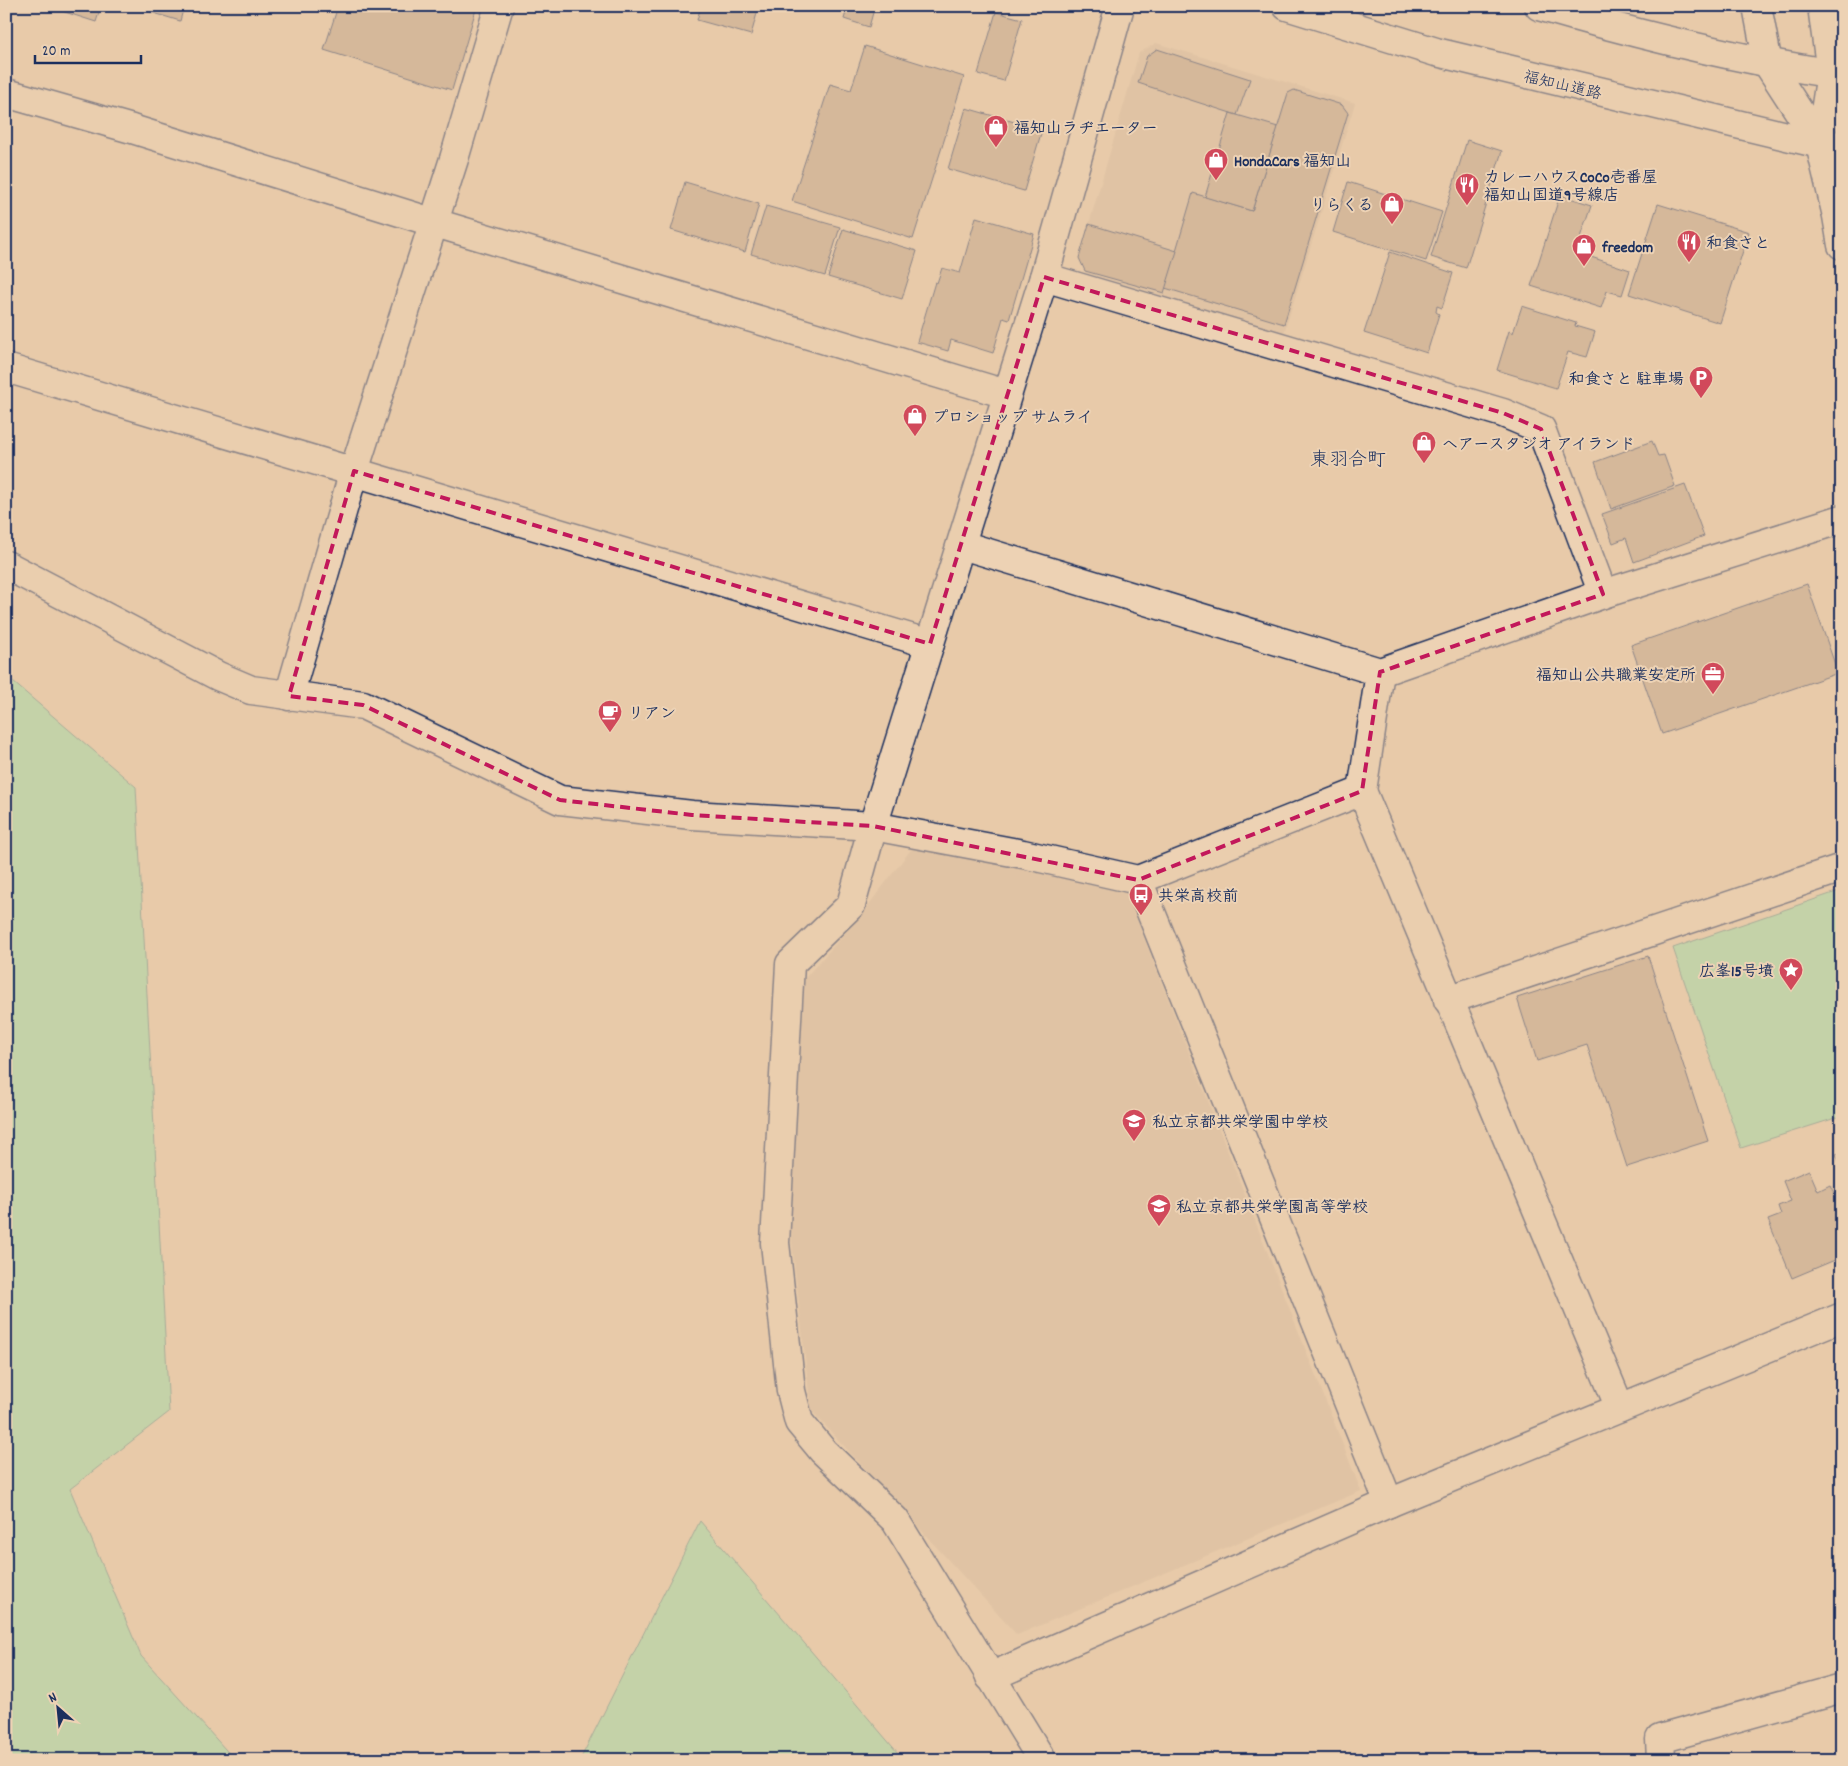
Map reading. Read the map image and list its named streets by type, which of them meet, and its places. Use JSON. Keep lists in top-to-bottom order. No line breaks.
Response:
{"streets":{"main road":["福知山道路"]},"districts":["東羽合町"],"places":{"shop":["福知山ラヂエーター","HondaCars 福知山","りらくる","freedom","プロショップ サムライ","ヘアースタジオ アイランド"],"restaurant":["カレーハウスCoCo壱番屋 福知山国道9号線店","和食さと"],"parking":["和食さと 駐車場"],"office":["福知山公共職業安定所"],"cafe":["リアン"],"bus stop":["共栄高校前"],"place":["広峯15号墳"],"school or university":["私立京都共栄学園中学校","私立京都共栄学園高等学校"]},"scale_bar":"20 m","north":"top left"}
